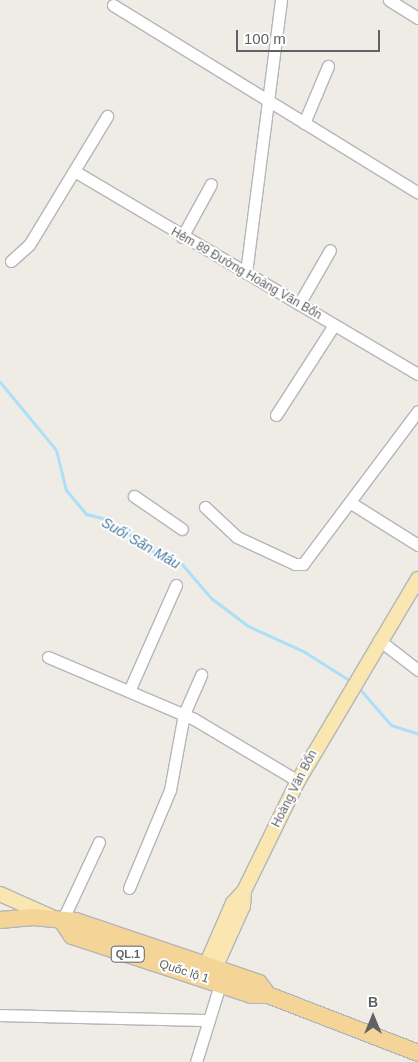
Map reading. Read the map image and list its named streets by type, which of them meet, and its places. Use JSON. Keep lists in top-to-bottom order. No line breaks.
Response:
{"streets":{"highway":["QL.1","Quốc lộ 1"],"main road":["Hoàng Văn Bổn"],"street":["Hẻm 89 Đường Hoàng Văn Bổn"]},"crossings":[["Hoàng Văn Bổn","Quốc lộ 1"]],"water":["Suối Săn Máu"],"scale_bar":"100 m","north":"top"}
